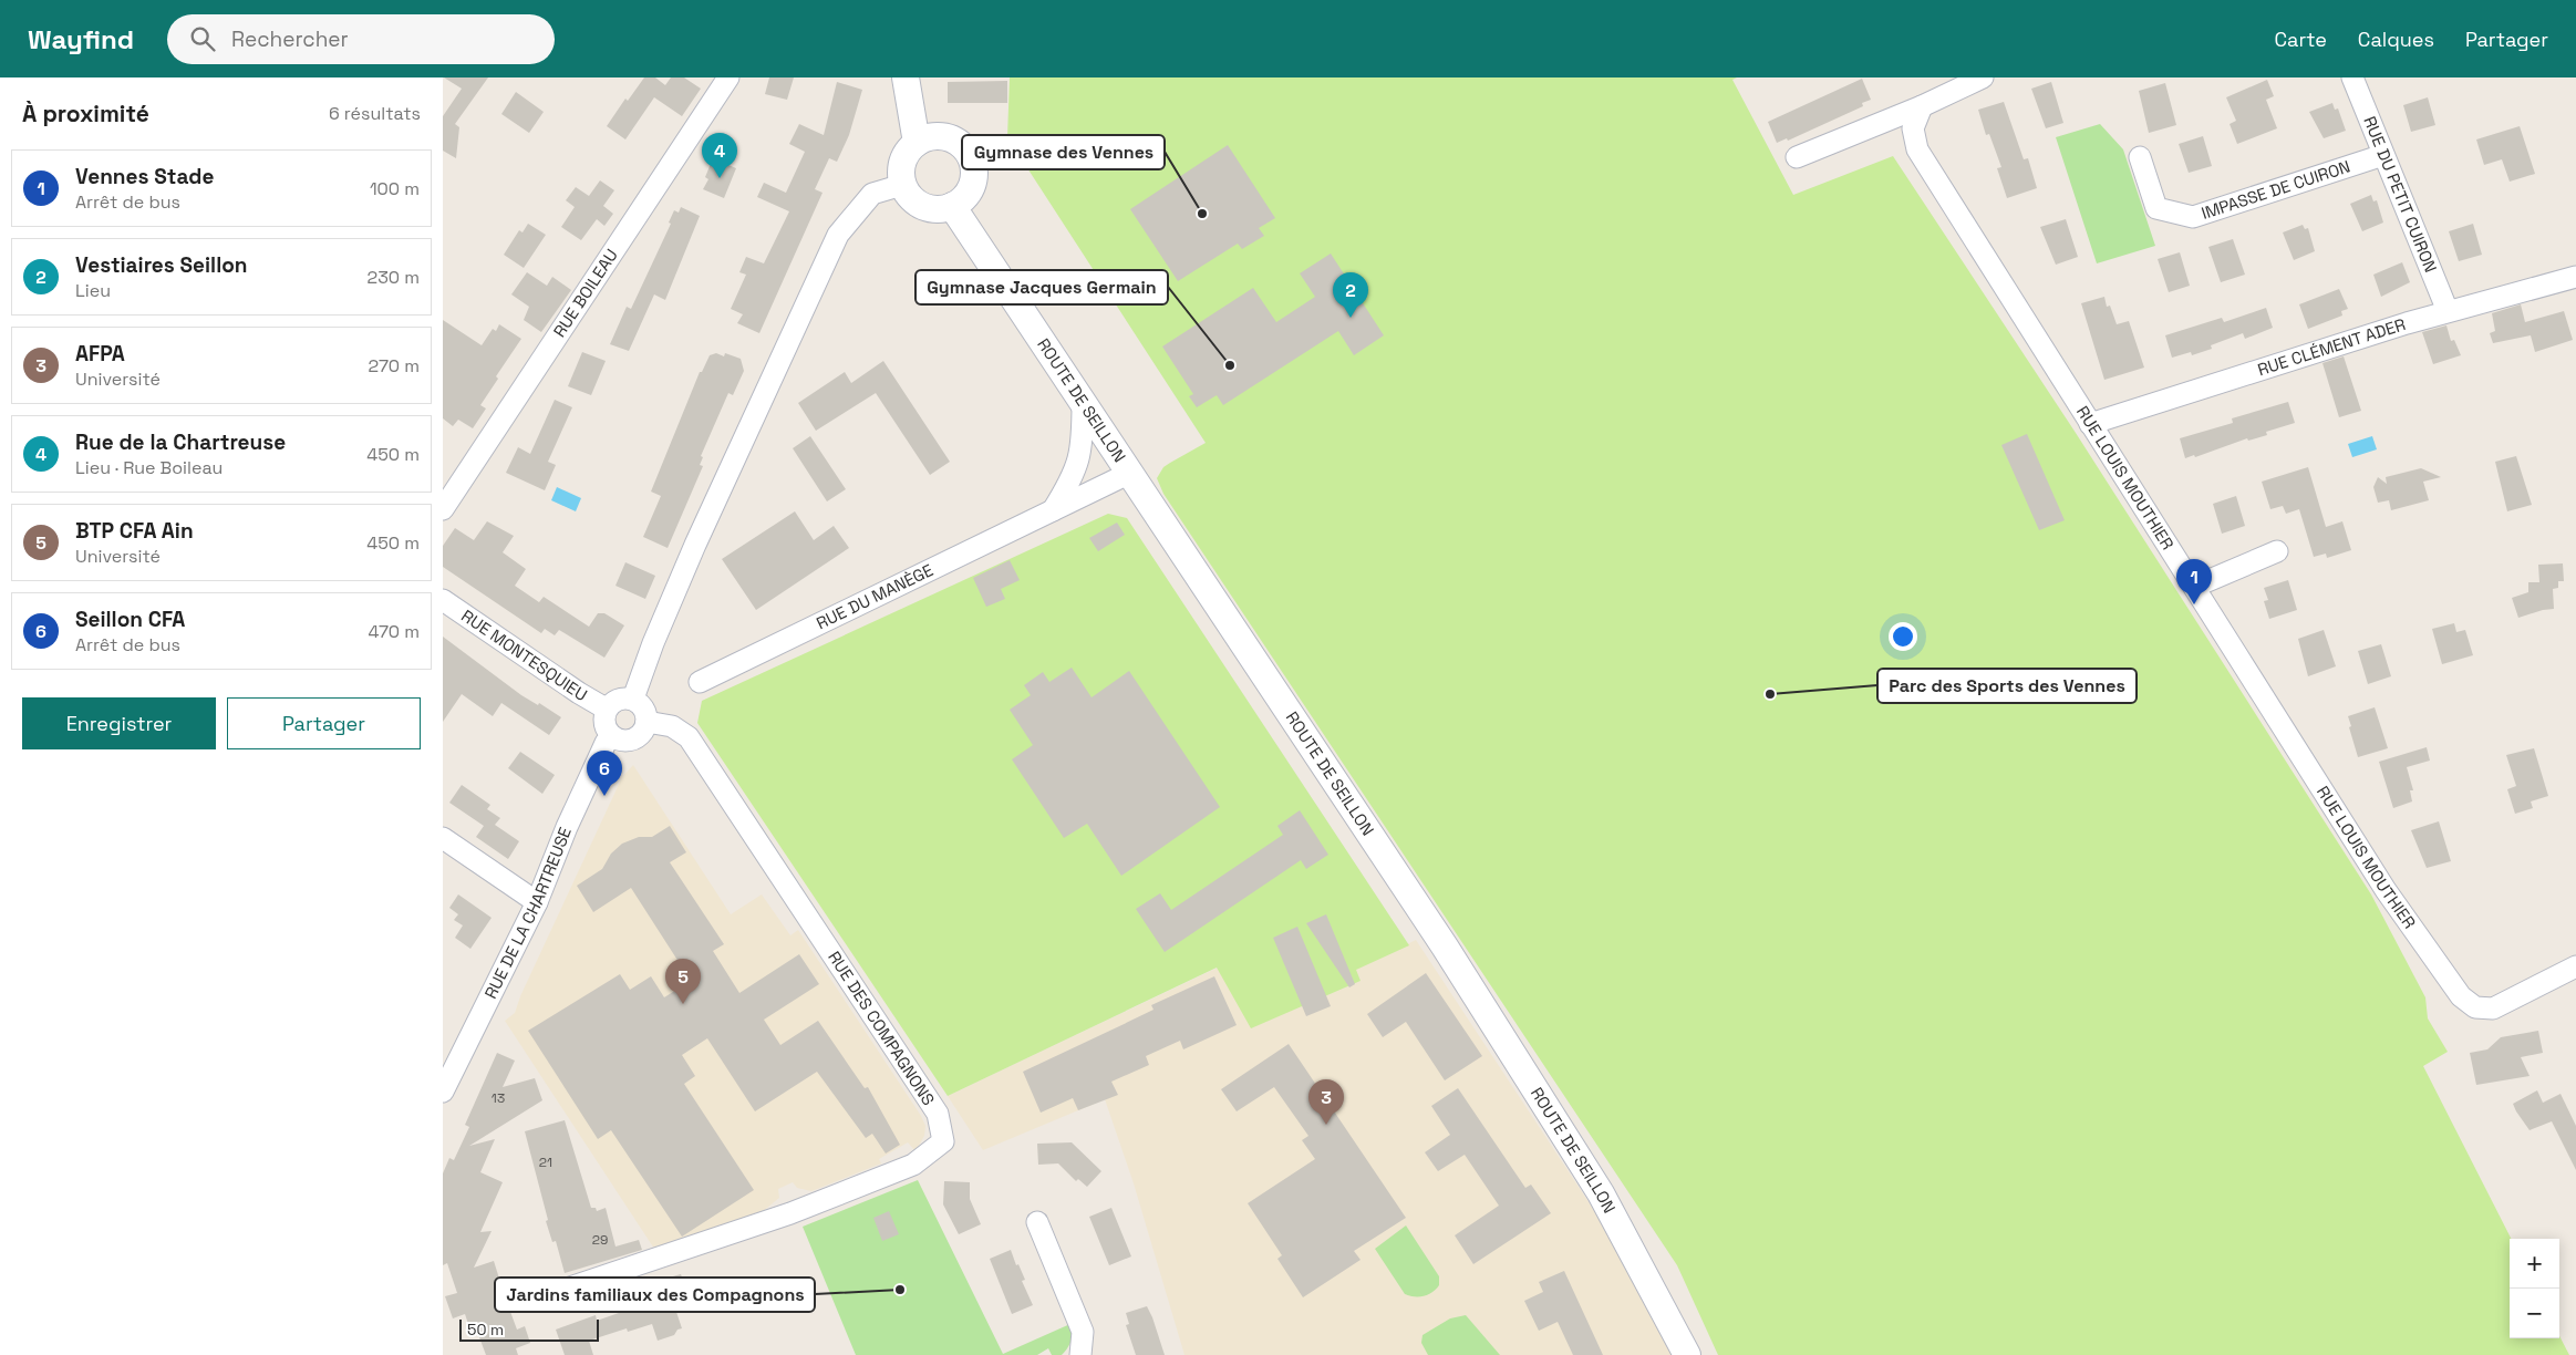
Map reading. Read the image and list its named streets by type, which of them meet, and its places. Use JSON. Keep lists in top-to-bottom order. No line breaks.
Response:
{"streets":{"street":["IMPASSE DE CUIRON","RUE DU PETIT CUIRON","RUE BOILEAU","RUE CLÉMENT ADER","ROUTE DE SEILLON","RUE LOUIS MOUTHIER","RUE DU MANÈGE","RUE MONTESQUIEU","RUE DE LA CHARTREUSE","RUE DES COMPAGNONS"]},"crossings":[["IMPASSE DE CUIRON","RUE DU PETIT CUIRON"],["RUE DU PETIT CUIRON","RUE CLÉMENT ADER"],["RUE CLÉMENT ADER","RUE LOUIS MOUTHIER"],["ROUTE DE SEILLON","RUE DU MANÈGE"],["RUE MONTESQUIEU","RUE DE LA CHARTREUSE"],["RUE MONTESQUIEU","RUE DES COMPAGNONS"],["RUE DE LA CHARTREUSE","RUE DES COMPAGNONS"]],"places":["Gymnase des Vennes","Gymnase Jacques Germain","Parc des Sports des Vennes","Jardins familiaux des Compagnons"],"house_numbers":["13","21","29"],"scale_bar":"50 m","page":{"header":"Wayfind","search":"Rechercher","nav":["Carte","Calques","Partager"],"heading":["À proximité","6 résultats"],"pins":["4","2","1","6","5","3"],"list":[{"mark":"1","name":"Vennes Stade","note":"Arrêt de bus","value":"100 m"},{"mark":"2","name":"Vestiaires Seillon","note":"Lieu","value":"230 m"},{"mark":"3","name":"AFPA","note":"Université","value":"270 m"},{"mark":"4","name":"Rue de la Chartreuse","note":"Lieu · Rue Boileau","value":"450 m"},{"mark":"5","name":"BTP CFA Ain","note":"Université","value":"450 m"},{"mark":"6","name":"Seillon CFA","note":"Arrêt de bus","value":"470 m"}],"buttons":["Enregistrer","Partager"],"map_buttons":["+","−"],"scale":"50 m"}}
